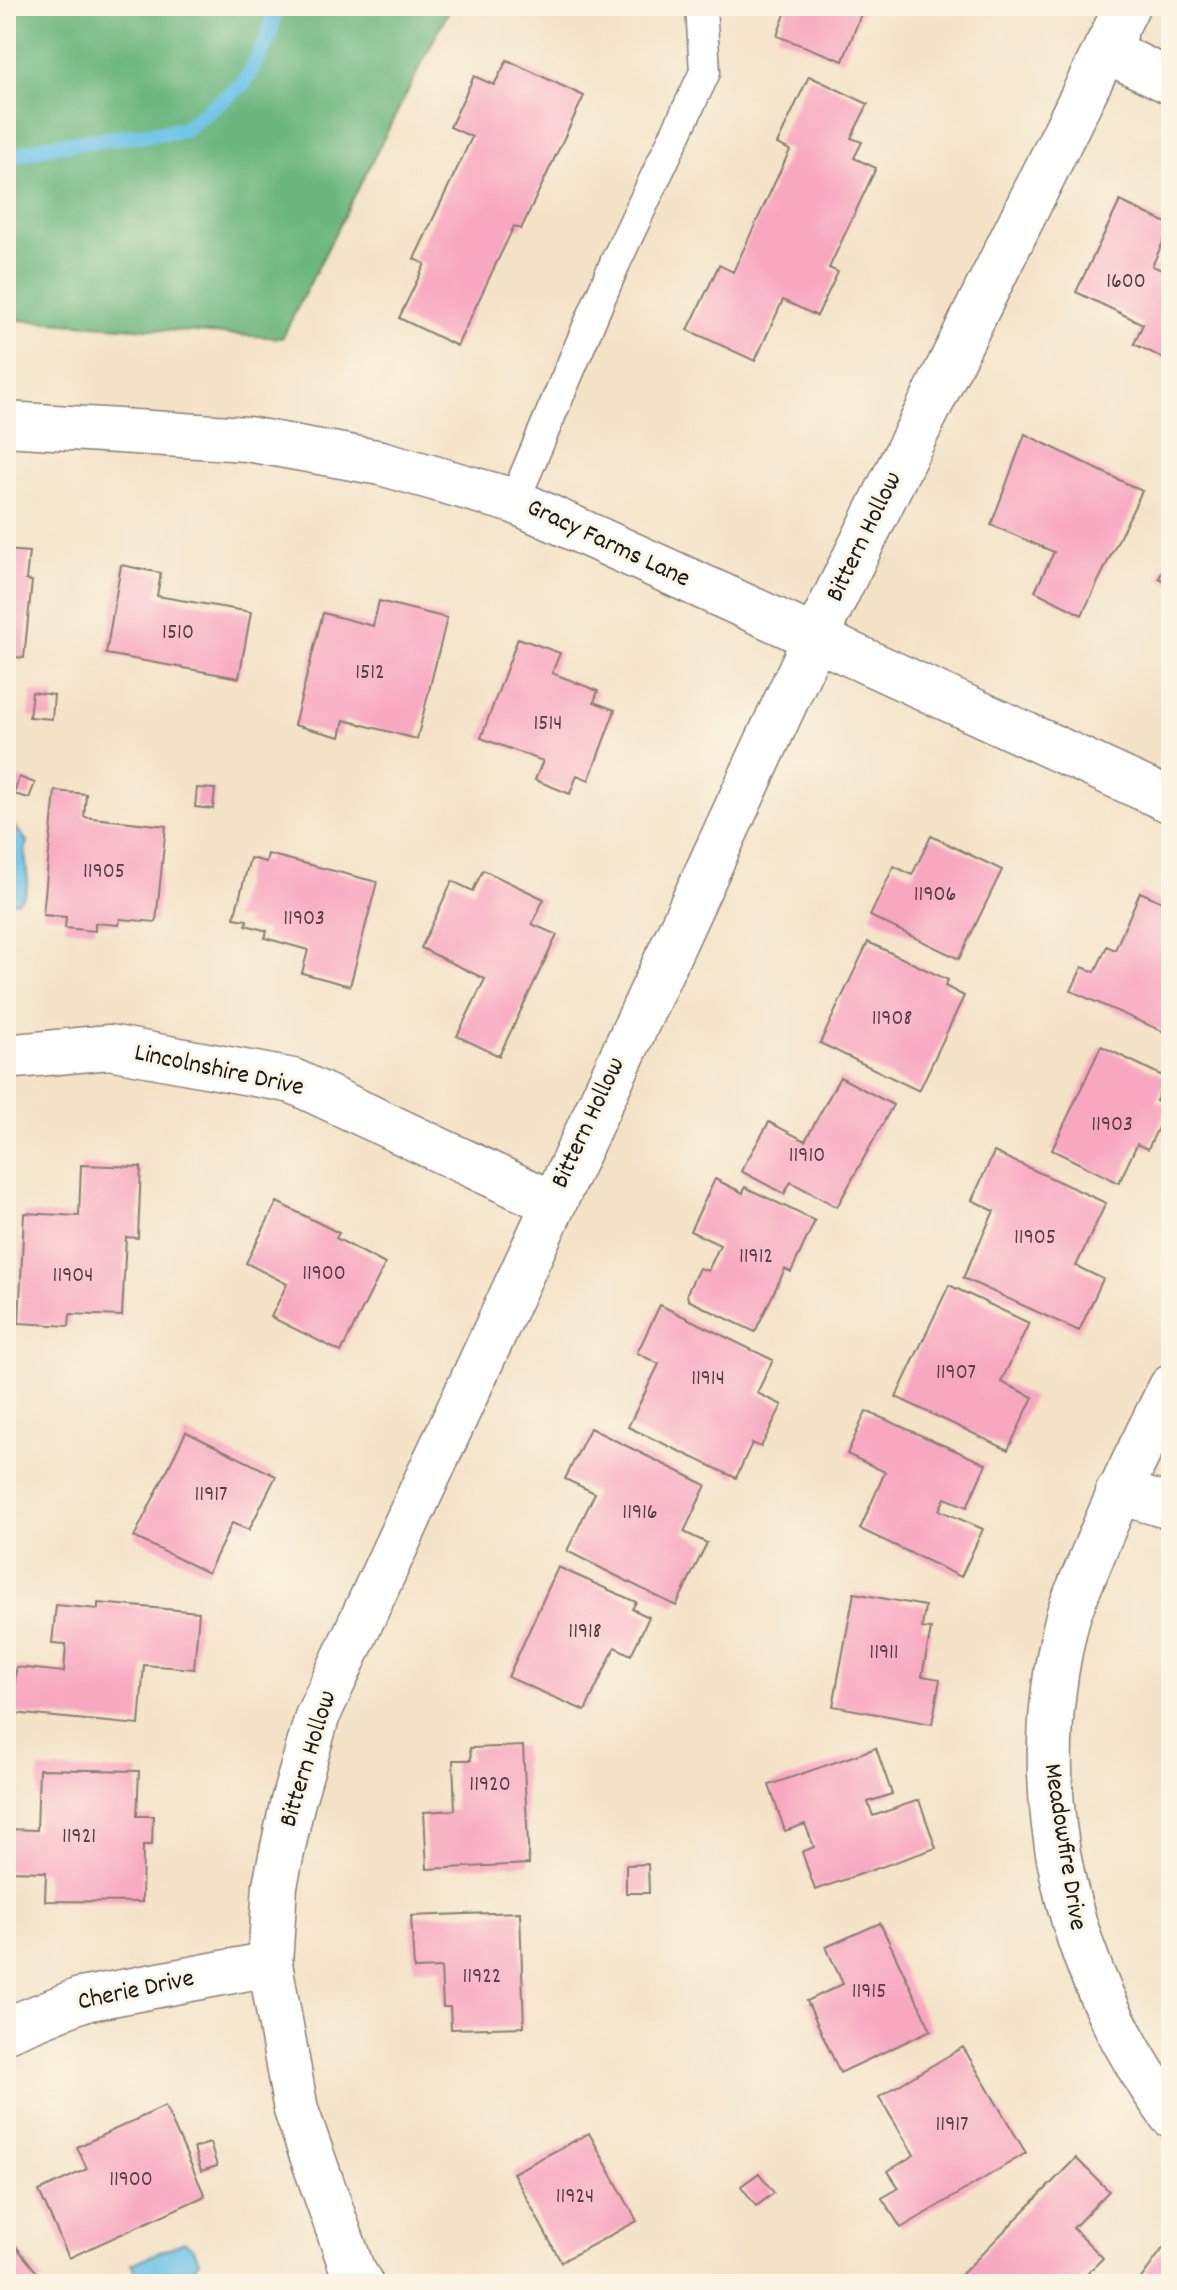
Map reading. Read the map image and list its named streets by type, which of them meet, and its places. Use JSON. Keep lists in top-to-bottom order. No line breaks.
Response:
{"streets":{"street":["Bittern Hollow","Gracy Farms Lane","Lincolnshire Drive","Meadowfire Drive","Cherie Drive"]},"crossings":[["Bittern Hollow","Gracy Farms Lane"],["Bittern Hollow","Lincolnshire Drive"],["Bittern Hollow","Cherie Drive"]],"house_numbers":["1600","1510","1512","1514","11905","11906","11903","11908","11903","11910","11905","11912","11900","11904","11907","11914","11917","11916","11918","11911","11920","11921","11922","11915","11917","11900","11924"]}
